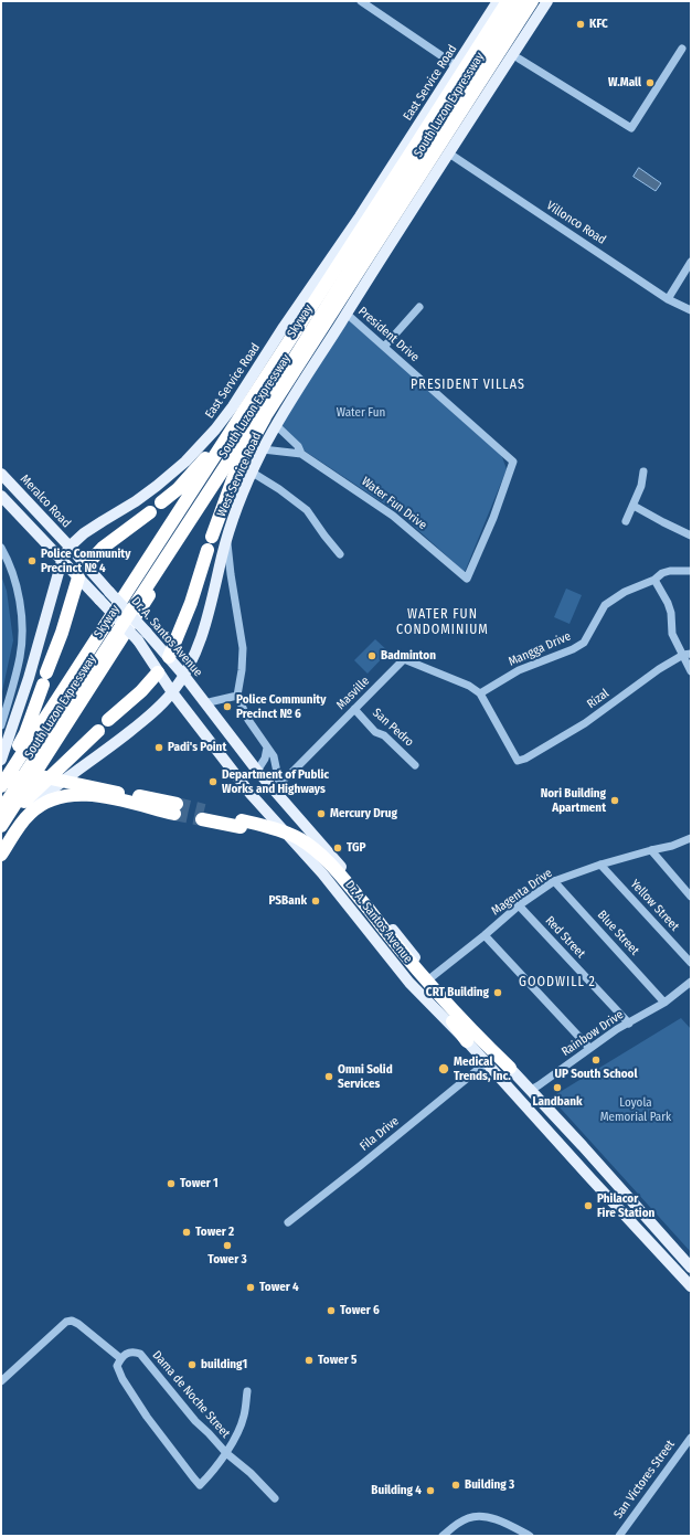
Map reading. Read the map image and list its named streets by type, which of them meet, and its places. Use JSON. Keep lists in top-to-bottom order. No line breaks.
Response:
{"streets":{"highway":["South Luzon Expressway","Skyway"],"main road":["East Service Road","West Service Road","Meralco Road","Dr. A. Santos Avenue"],"street":["Villonco Road","President Drive","Water Fun Drive","Mangga Drive","Masville","Rizal","San Pedro","Magenta Drive","Yellow Street","Blue Street","Red Street","Rainbow Drive","Fila Drive","Dama de Noche Street","San Victores Street"]},"crossings":[["East Service Road","Meralco Road"],["East Service Road","Dr. A. Santos Avenue"],["South Luzon Expressway","Skyway"],["Villonco Road","West Service Road"],["President Drive","West Service Road"],["President Drive","Water Fun Drive"],["West Service Road","Water Fun Drive"],["West Service Road","Dr. A. Santos Avenue"],["Meralco Road","Dr. A. Santos Avenue"],["Dr. A. Santos Avenue","Masville"],["Dr. A. Santos Avenue","Magenta Drive"],["Dr. A. Santos Avenue","Rainbow Drive"],["Dr. A. Santos Avenue","Fila Drive"],["Mangga Drive","Masville"],["Mangga Drive","Rizal"],["Masville","Rizal"],["Masville","San Pedro"],["Magenta Drive","Yellow Street"],["Magenta Drive","Blue Street"],["Magenta Drive","Red Street"],["Blue Street","Rainbow Drive"],["Red Street","Rainbow Drive"]],"districts":["PRESIDENT VILLAS","WATER FUN CONDOMINIUM","GOODWILL 2"],"parks":["Water Fun","Loyola Memorial Park"],"places":["KFC","W.Mall","Police Community Precinct № 4","Badminton","Police Community Precinct № 6","Padi's Point","Department of Public Works and Highways","Nori Building Apartment","Mercury Drug","TGP","PSBank","CRT Building","UP South School","Medical Trends, Inc.","Omni Solid Services","Landbank","Tower 1","Philacor Fire Station","Tower 2","Tower 3","Tower 4","Tower 6","Tower 5","building1","Building 3","Building 4"]}
